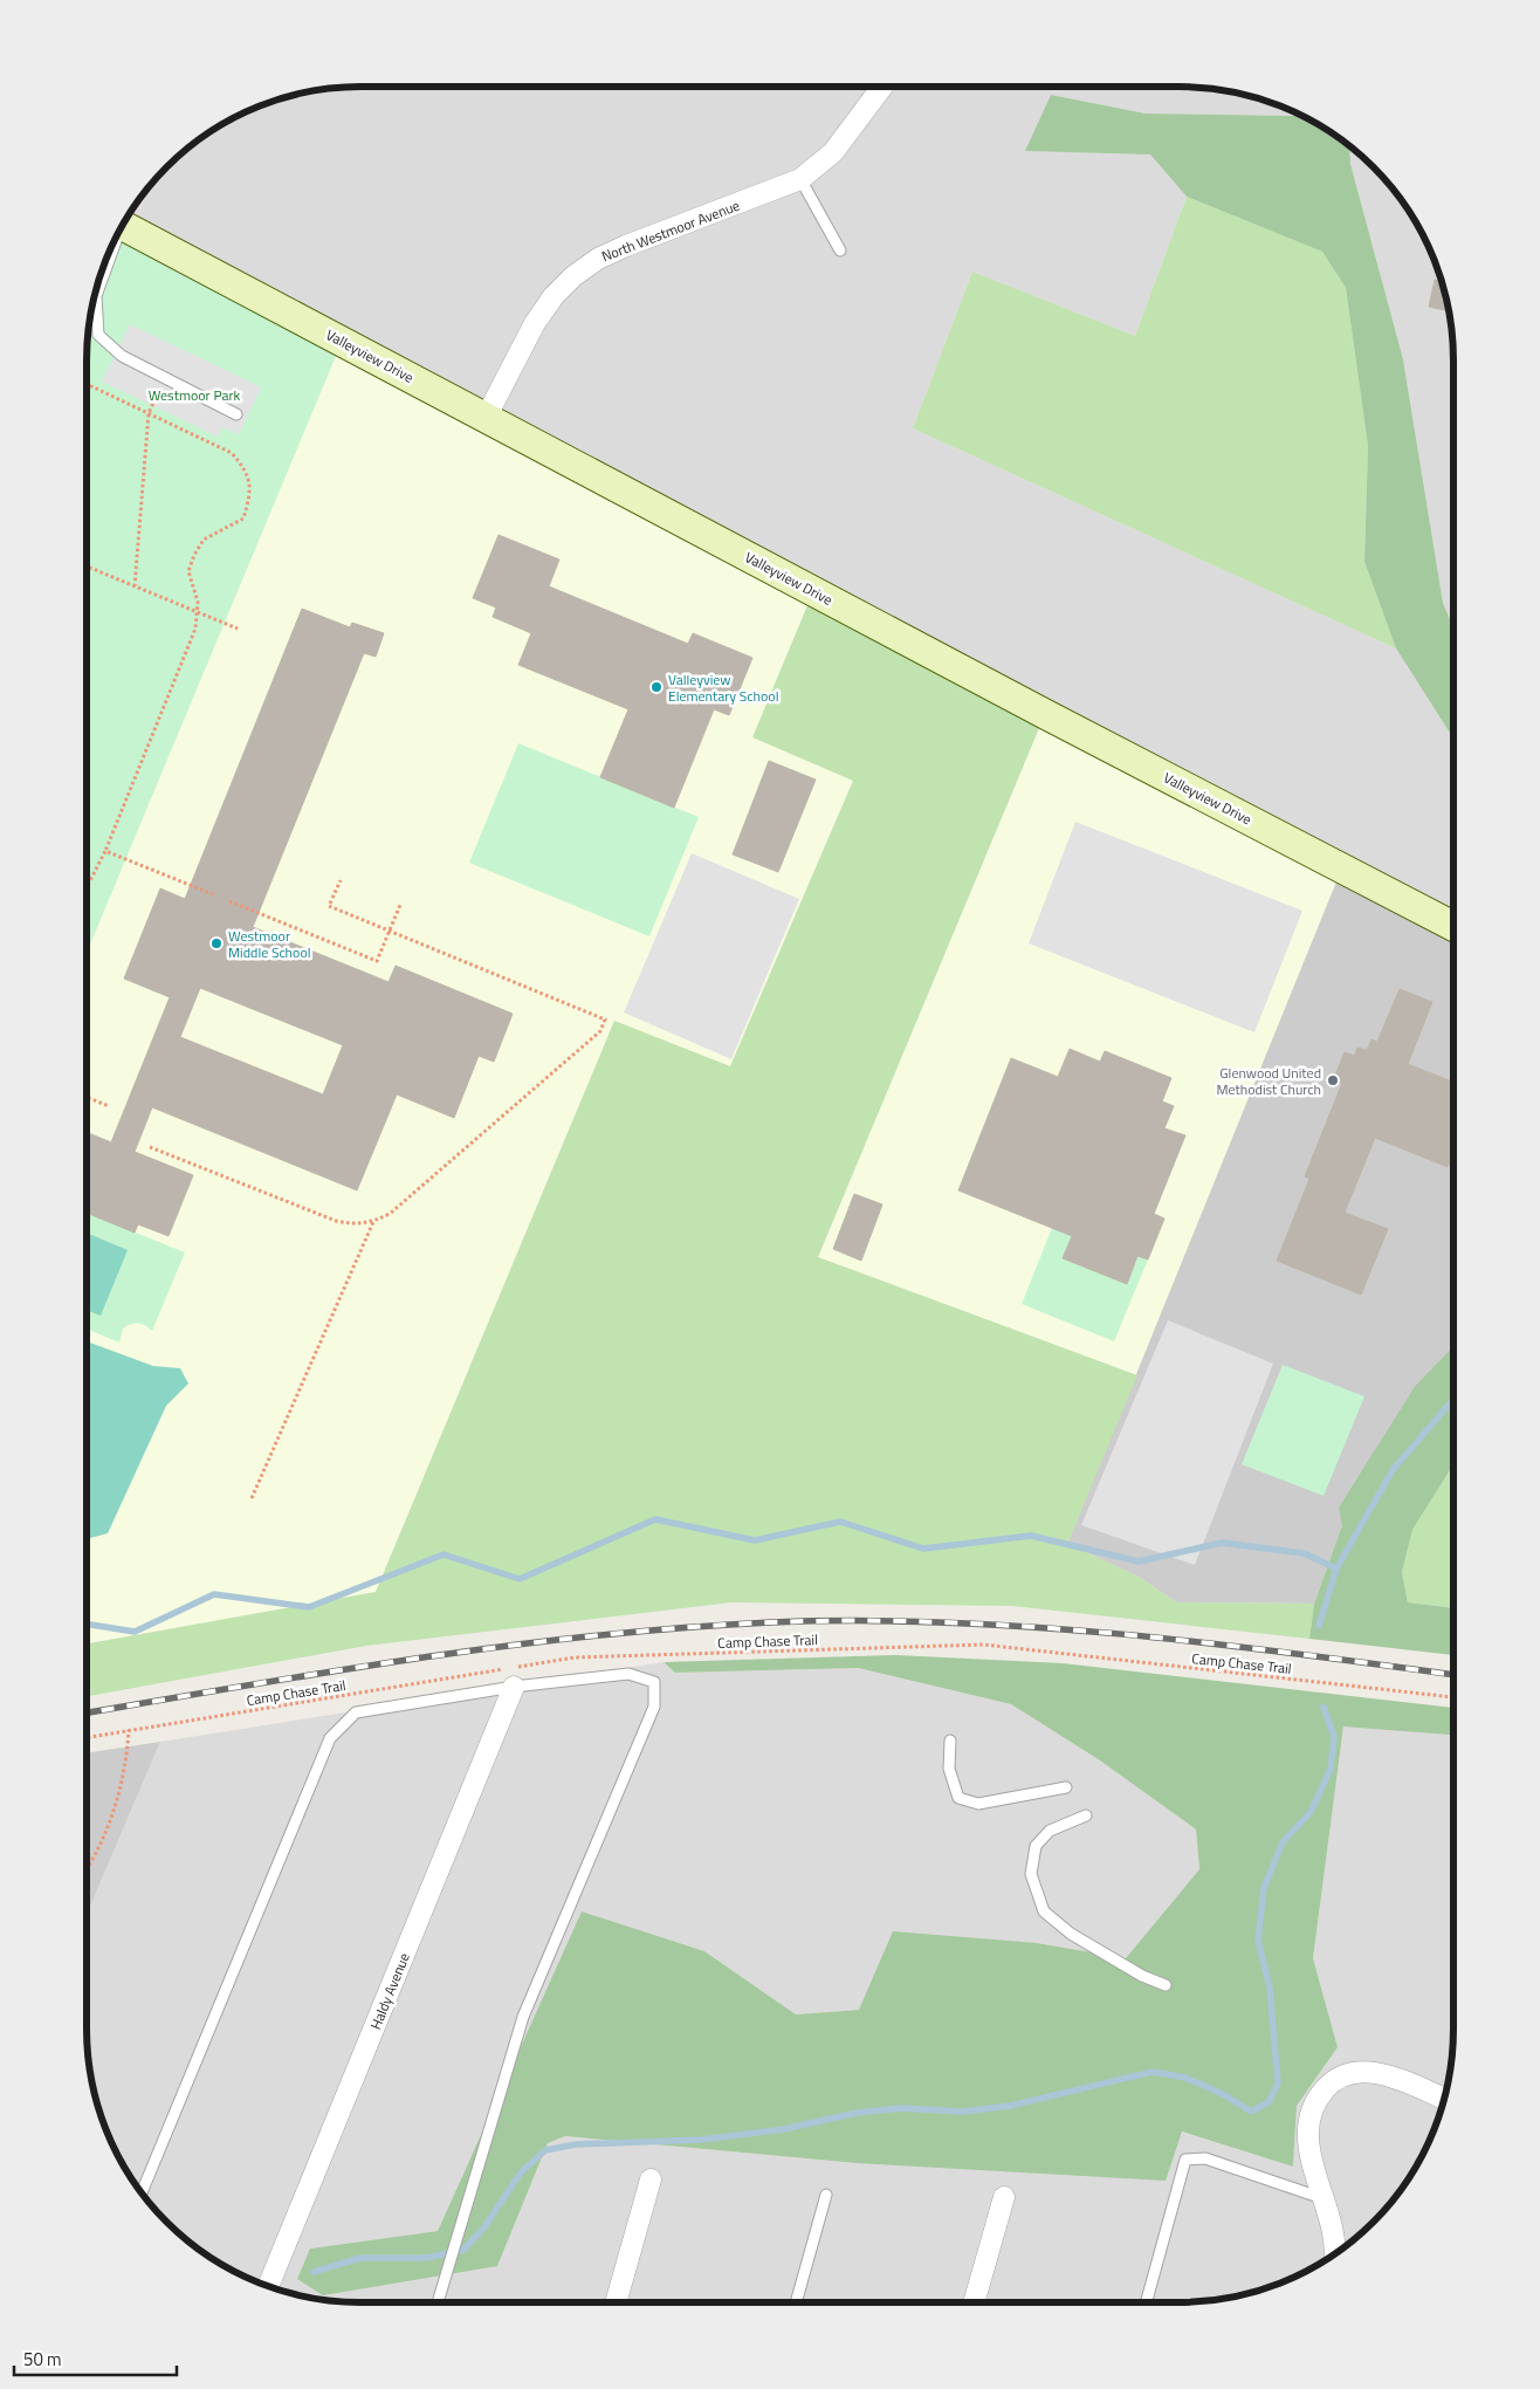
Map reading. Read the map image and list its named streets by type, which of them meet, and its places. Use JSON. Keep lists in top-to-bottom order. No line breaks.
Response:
{"streets":{"street":["North Westmoor Avenue","Valleyview Drive","Haldy Avenue"],"path":["Camp Chase Trail"]},"crossings":[["North Westmoor Avenue","Valleyview Drive"],["Camp Chase Trail","Haldy Avenue"]],"parks":["Westmoor Park"],"places":["Valleyview Elementary School","Westmoor Middle School","Glenwood United Methodist Church"],"scale_bar":"50 m"}
